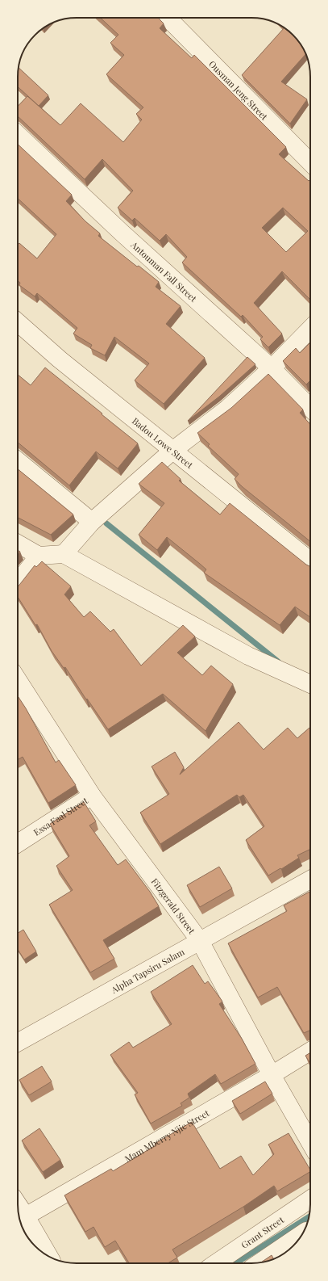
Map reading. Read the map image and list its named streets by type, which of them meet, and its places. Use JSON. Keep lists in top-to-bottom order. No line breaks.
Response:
{"streets":{"street":["Ousman Jeng Street","Antouman Fall Street","Badou Lowe Street","Essa Faal Street","Fitzgerald Street","Alpha Tapsiru Salam","Mam Mberry Njie Street","Grant Street"]},"crossings":[["Essa Faal Street","Fitzgerald Street"],["Fitzgerald Street","Alpha Tapsiru Salam"],["Fitzgerald Street","Mam Mberry Njie Street"]]}
